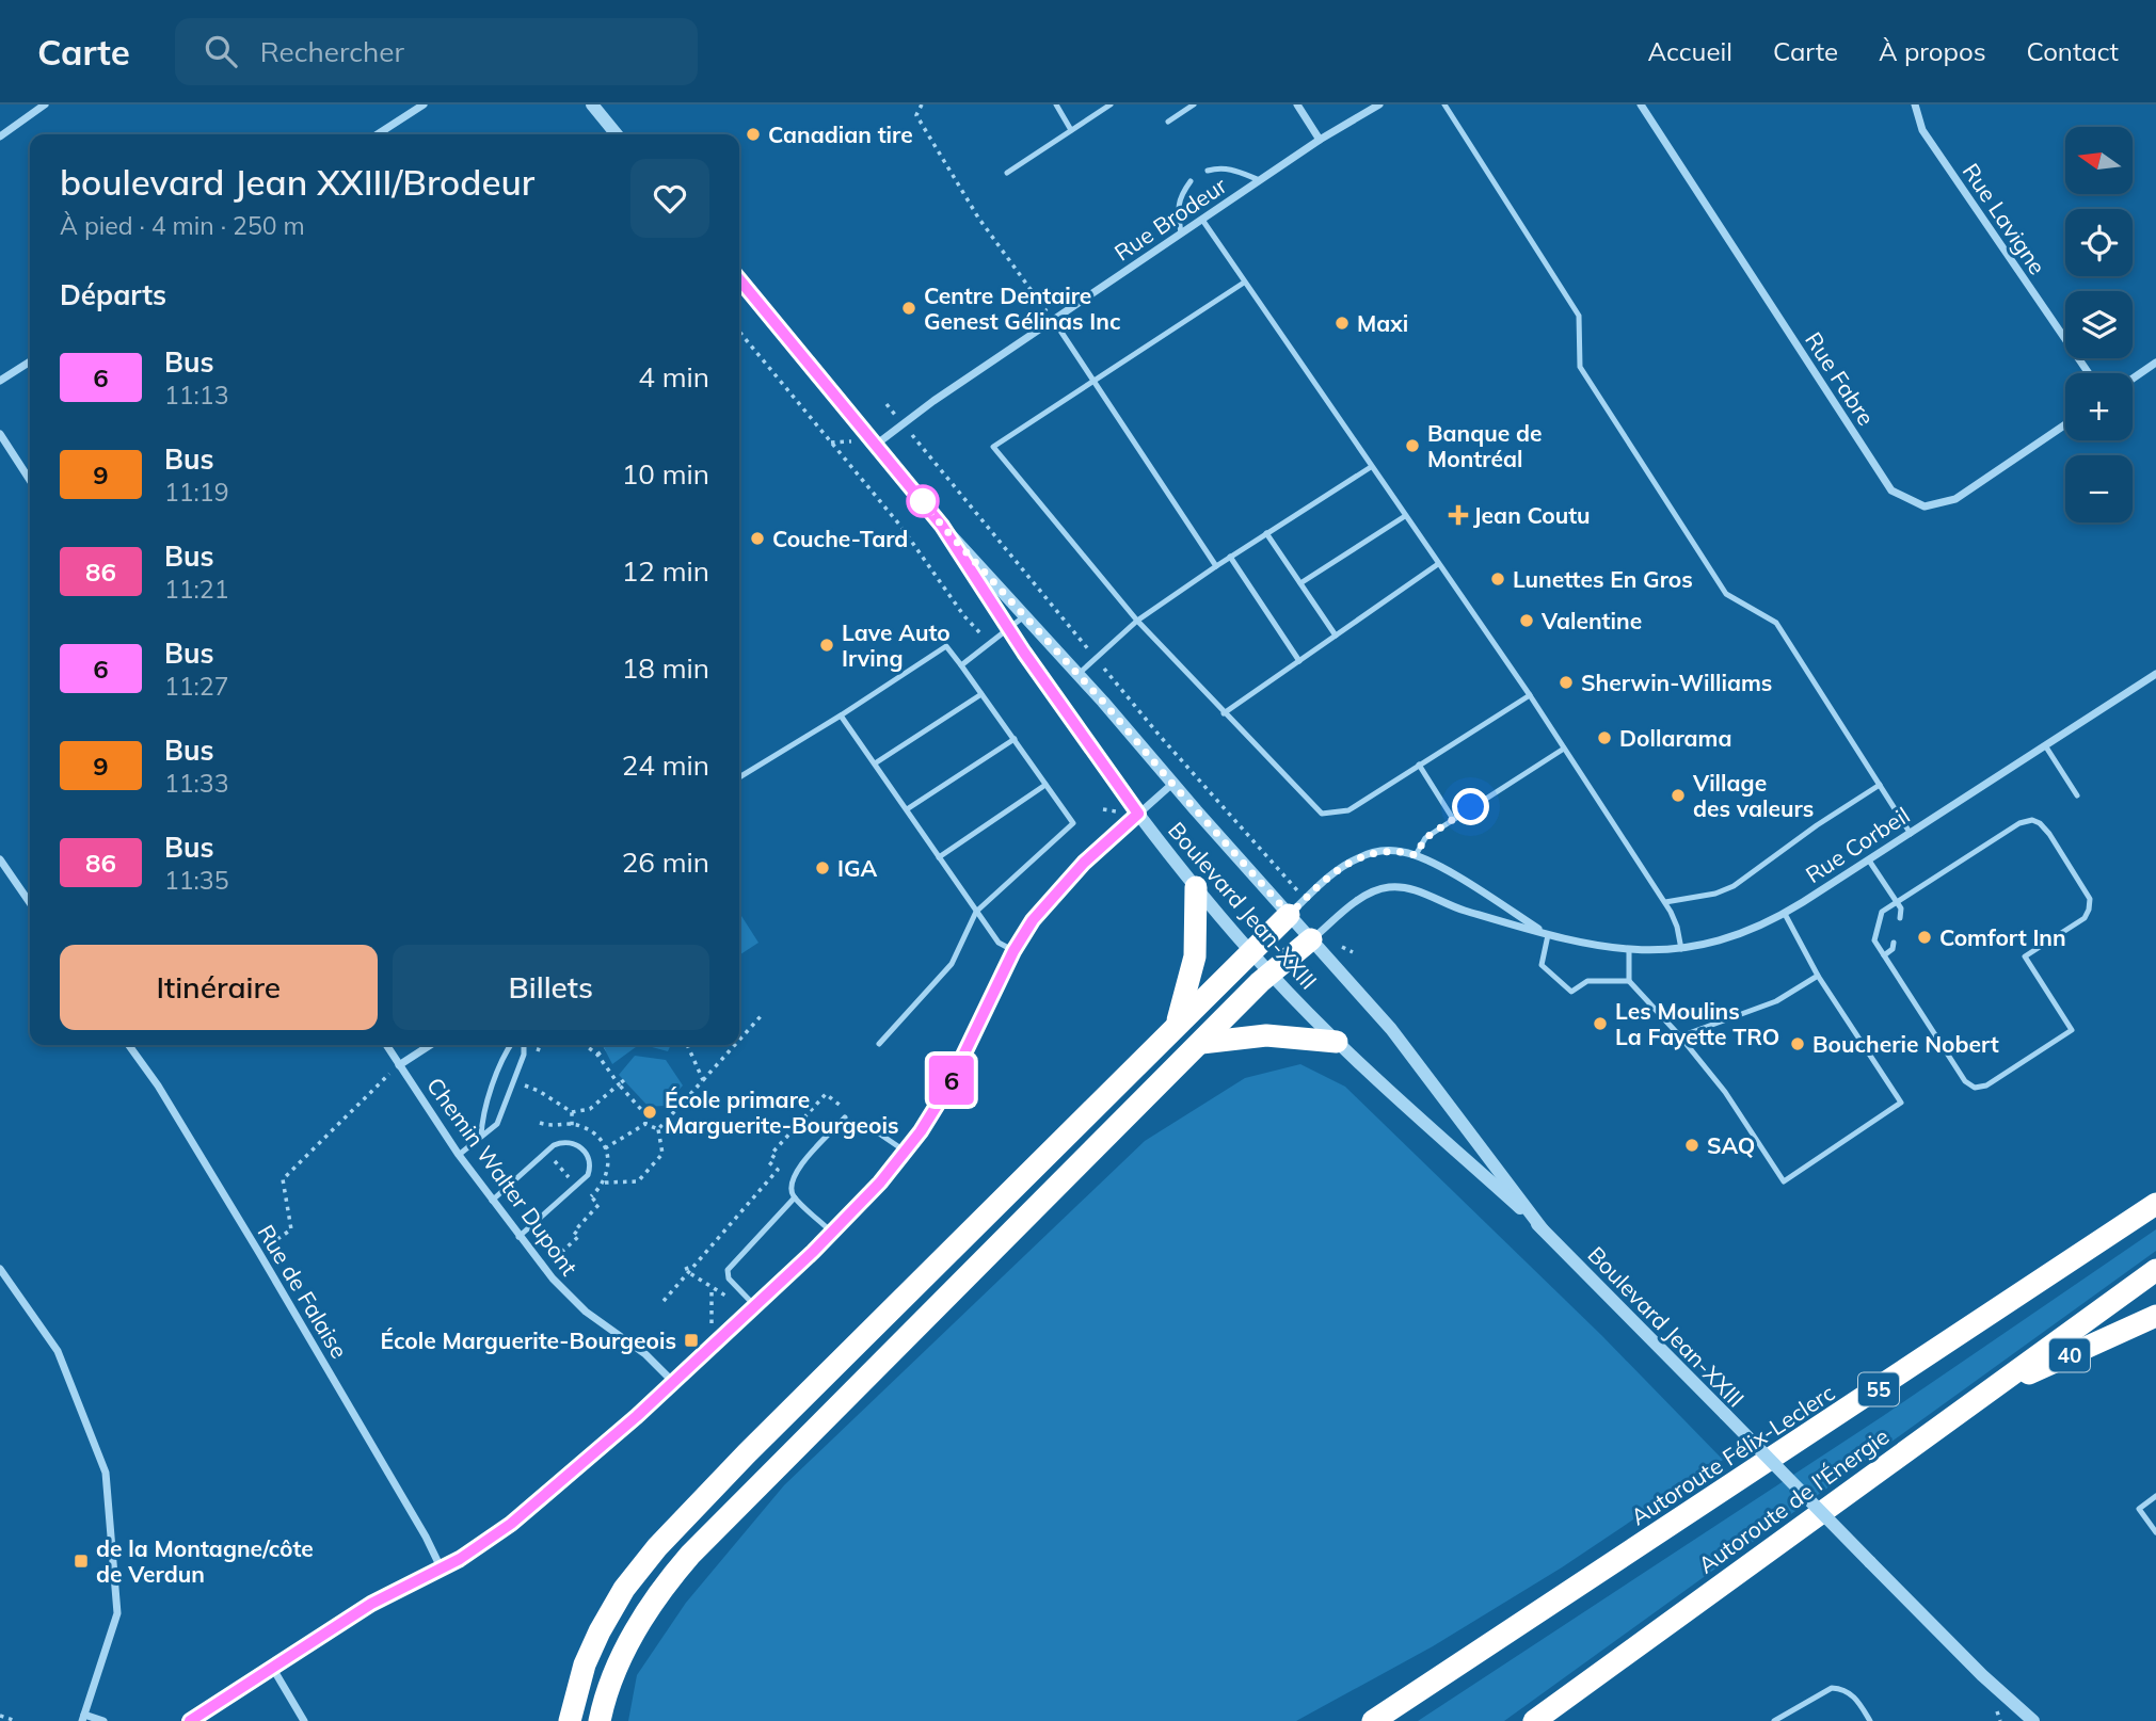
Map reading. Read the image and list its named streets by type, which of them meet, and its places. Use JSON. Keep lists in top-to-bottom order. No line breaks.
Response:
{"streets":{"highway":["40","55","Autoroute Félix-Leclerc","Autoroute de l'Énergie"],"street":["Rue Brodeur","Rue Lavigne","Rue Fabre","Rue Corbeil","Boulevard Jean-XXIII","Chemin Walter Dupont","Rue de Falaise"]},"crossings":[["Rue Brodeur","Boulevard Jean-XXIII"],["Rue Corbeil","Boulevard Jean-XXIII"],["40","Autoroute de l'Énergie"]],"places":{"other":["Canadian tire","Centre Dentaire Genest Gélinas Inc","Maxi","Banque de Montréal","Couche-Tard","Lunettes En Gros","Valentine","Lave Auto Irving","Sherwin-Williams","Dollarama","Village des valeurs","IGA","Comfort Inn","Les Moulins La Fayette TRO","Boucherie Nobert","École primare Marguerite-Bourgeois","SAQ"],"health":["Jean Coutu"],"transit":["École Marguerite-Bourgeois","de la Montagne/côte de Verdun"]},"lines":["bus line 6"],"north":"left","page":{"header":"Carte","search":"Rechercher","nav":["Accueil","Carte","À propos","Contact"],"on_map":"6","map_buttons":["+","−"],"heading":[["boulevard Jean XXIII/Brodeur","À pied · 4 min · 250 m"],"Départs"],"list":[{"mark":"6","name":"Bus","note":"11:13","value":"4 min"},{"mark":"9","name":"Bus","note":"11:19","value":"10 min"},{"mark":"86","name":"Bus","note":"11:21","value":"12 min"},{"mark":"6","name":"Bus","note":"11:27","value":"18 min"},{"mark":"9","name":"Bus","note":"11:33","value":"24 min"},{"mark":"86","name":"Bus","note":"11:35","value":"26 min"}],"buttons":["Itinéraire","Billets"]}}
